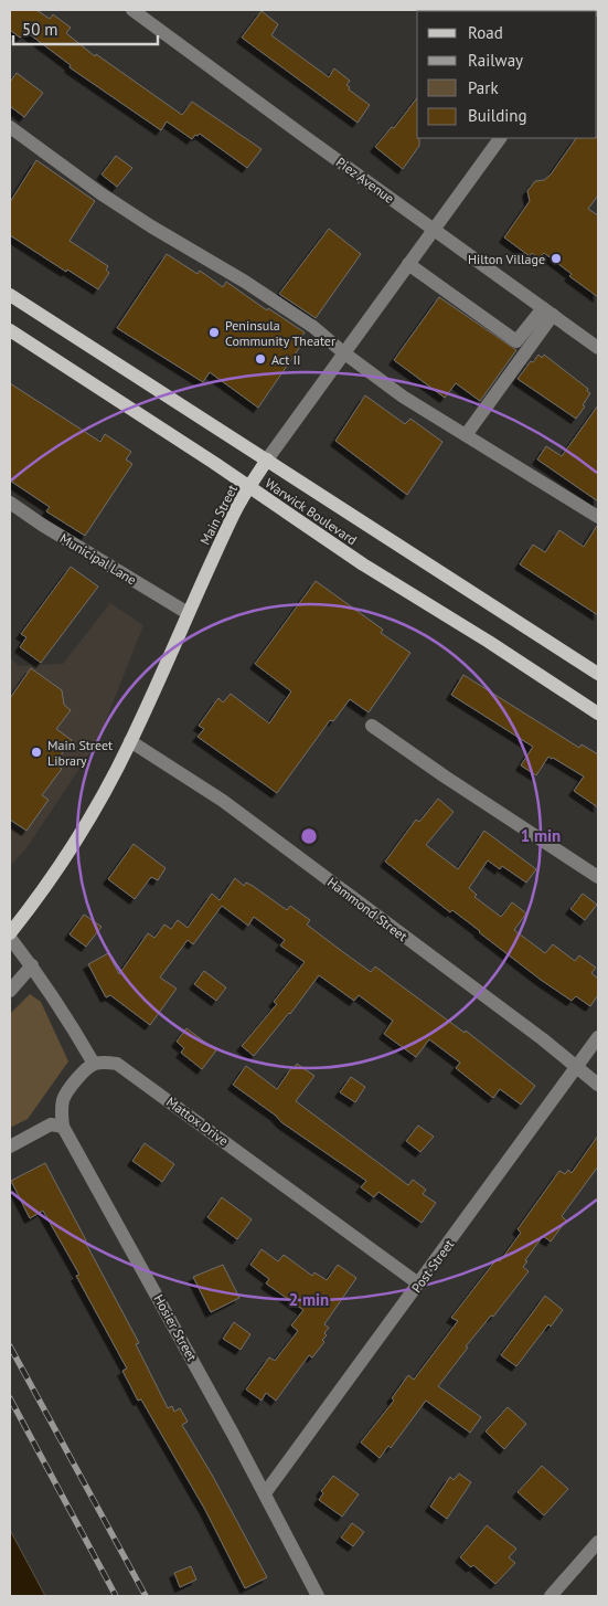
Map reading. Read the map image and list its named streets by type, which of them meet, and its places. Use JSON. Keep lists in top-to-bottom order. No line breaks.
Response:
{"streets":{"main road":["Warwick Boulevard","Main Street"],"street":["Piez Avenue","Municipal Lane","Hammond Street","Mattox Drive","Post Street","Hosier Street"]},"crossings":[["Piez Avenue","Main Street"],["Warwick Boulevard","Main Street"],["Main Street","Municipal Lane"],["Main Street","Hammond Street"],["Hammond Street","Post Street"],["Mattox Drive","Post Street"],["Mattox Drive","Hosier Street"],["Post Street","Hosier Street"]],"places":["Hilton Village","Peninsula Community Theater","Act II","Main Street Library"],"legend":["Road","Railway","Park","Building"],"scale_bar":"50 m","rings":["1 min","2 min"]}
